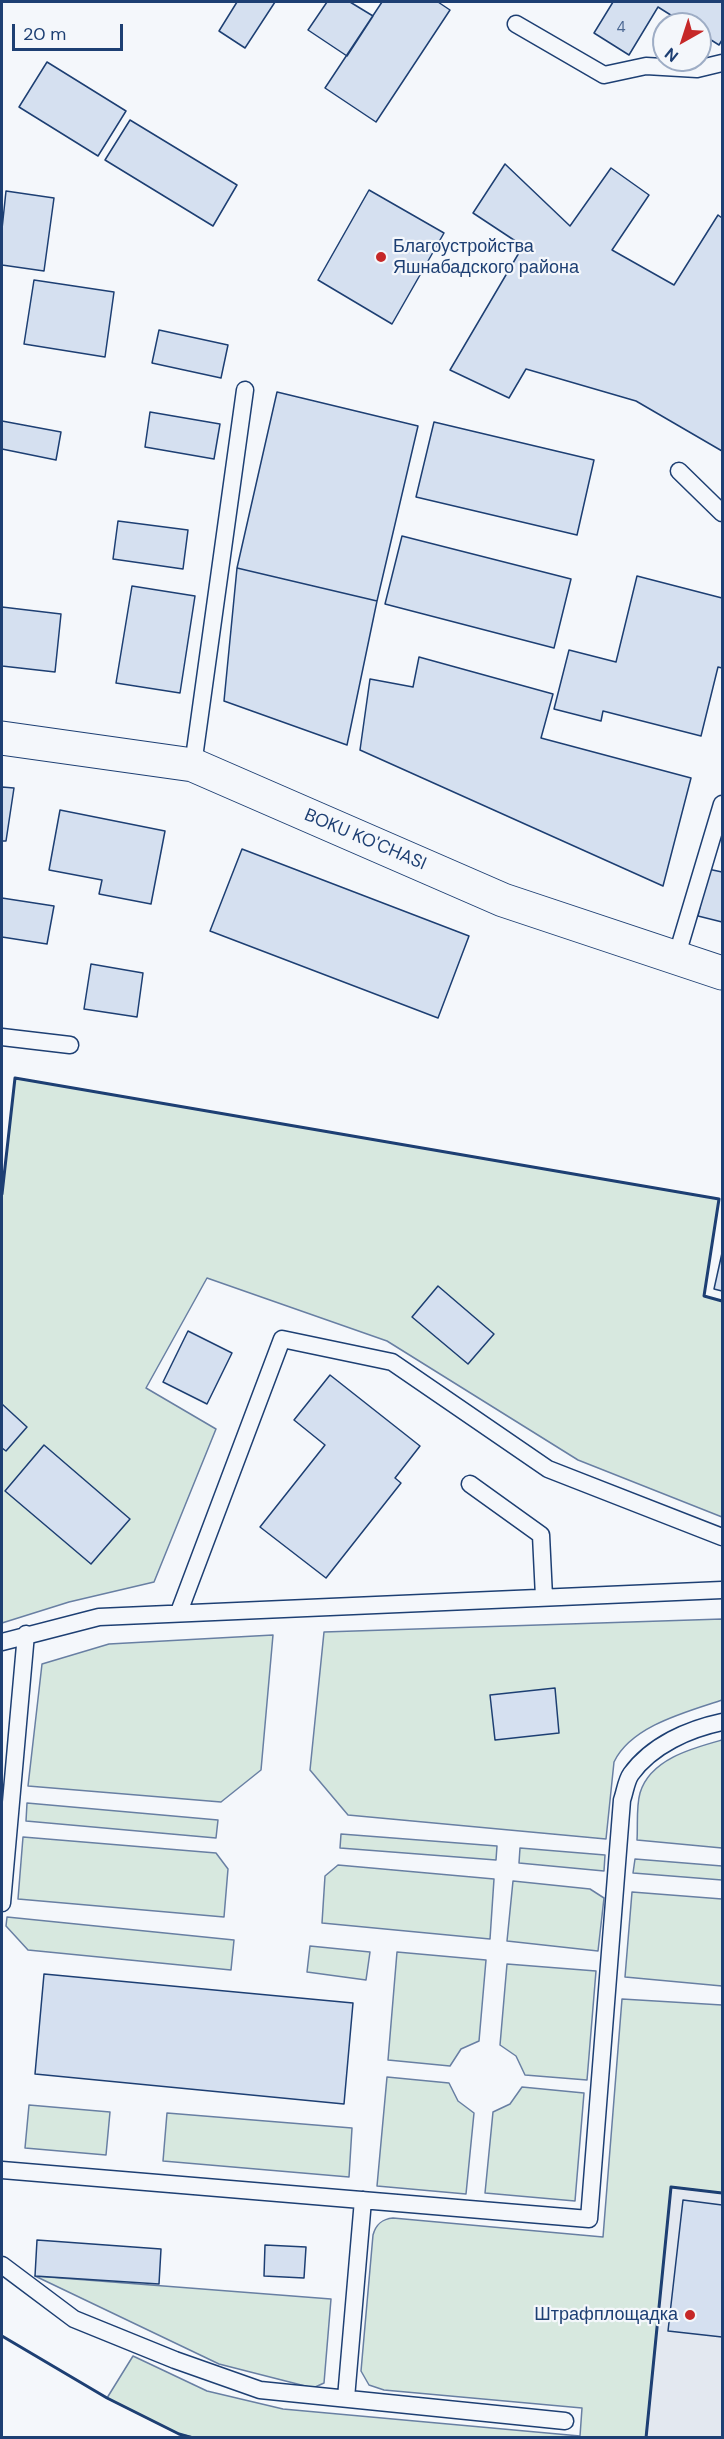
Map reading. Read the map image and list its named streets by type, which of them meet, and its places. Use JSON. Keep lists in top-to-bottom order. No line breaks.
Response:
{"streets":{"street":["BOKU KO'CHASI"]},"places":["Благоустройства Яшнабадского района","Штрафплощадка"],"house_numbers":["4"],"scale_bar":"20 m","north":"bottom left"}
